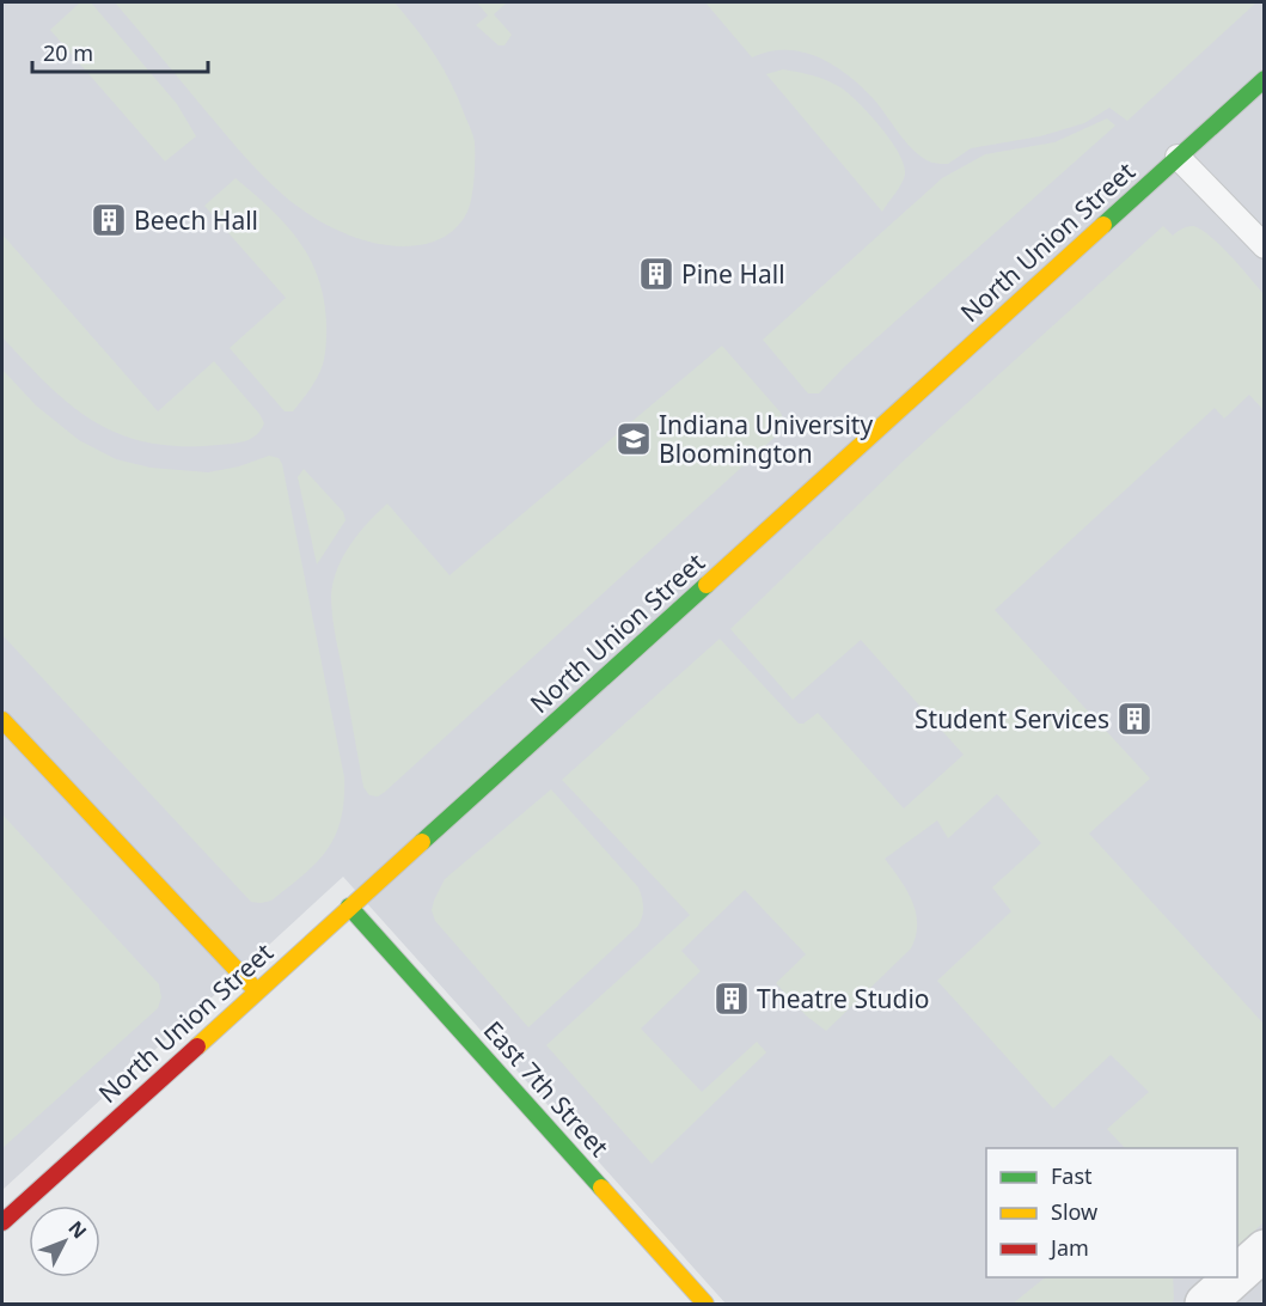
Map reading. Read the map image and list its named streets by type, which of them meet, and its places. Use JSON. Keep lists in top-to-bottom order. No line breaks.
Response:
{"streets":{"street":["North Union Street","East 7th Street"]},"crossings":[["North Union Street","East 7th Street"]],"places":{"building":["Beech Hall","Pine Hall","Student Services","Theatre Studio"],"school or university":["Indiana University Bloomington"]},"legend":["Fast","Slow","Jam"],"scale_bar":"20 m","north":"top right"}
